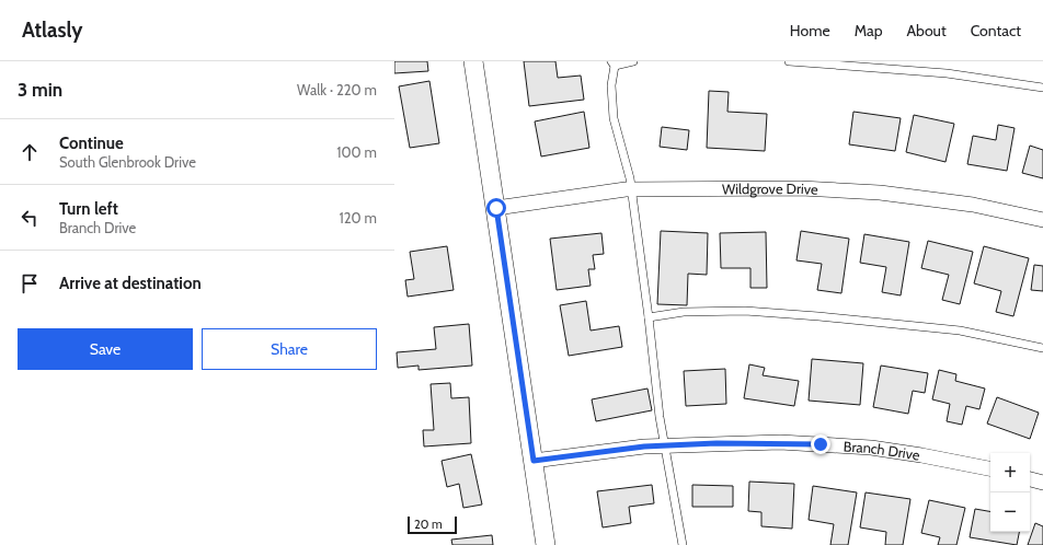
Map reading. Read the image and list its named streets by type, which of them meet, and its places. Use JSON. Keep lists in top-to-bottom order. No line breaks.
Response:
{"streets":{"street":["Wildgrove Drive","Branch Drive"]},"scale_bar":"20 m","page":{"header":"Atlasly","nav":["Home","Map","About","Contact"],"heading":["3 min","Walk · 220 m"],"list":[["Continue","South Glenbrook Drive","100 m"],["Turn left","Branch Drive","120 m"],"Arrive at destination"],"buttons":["Save","Share"],"map_buttons":["+","−"],"scale":"20 m"}}
